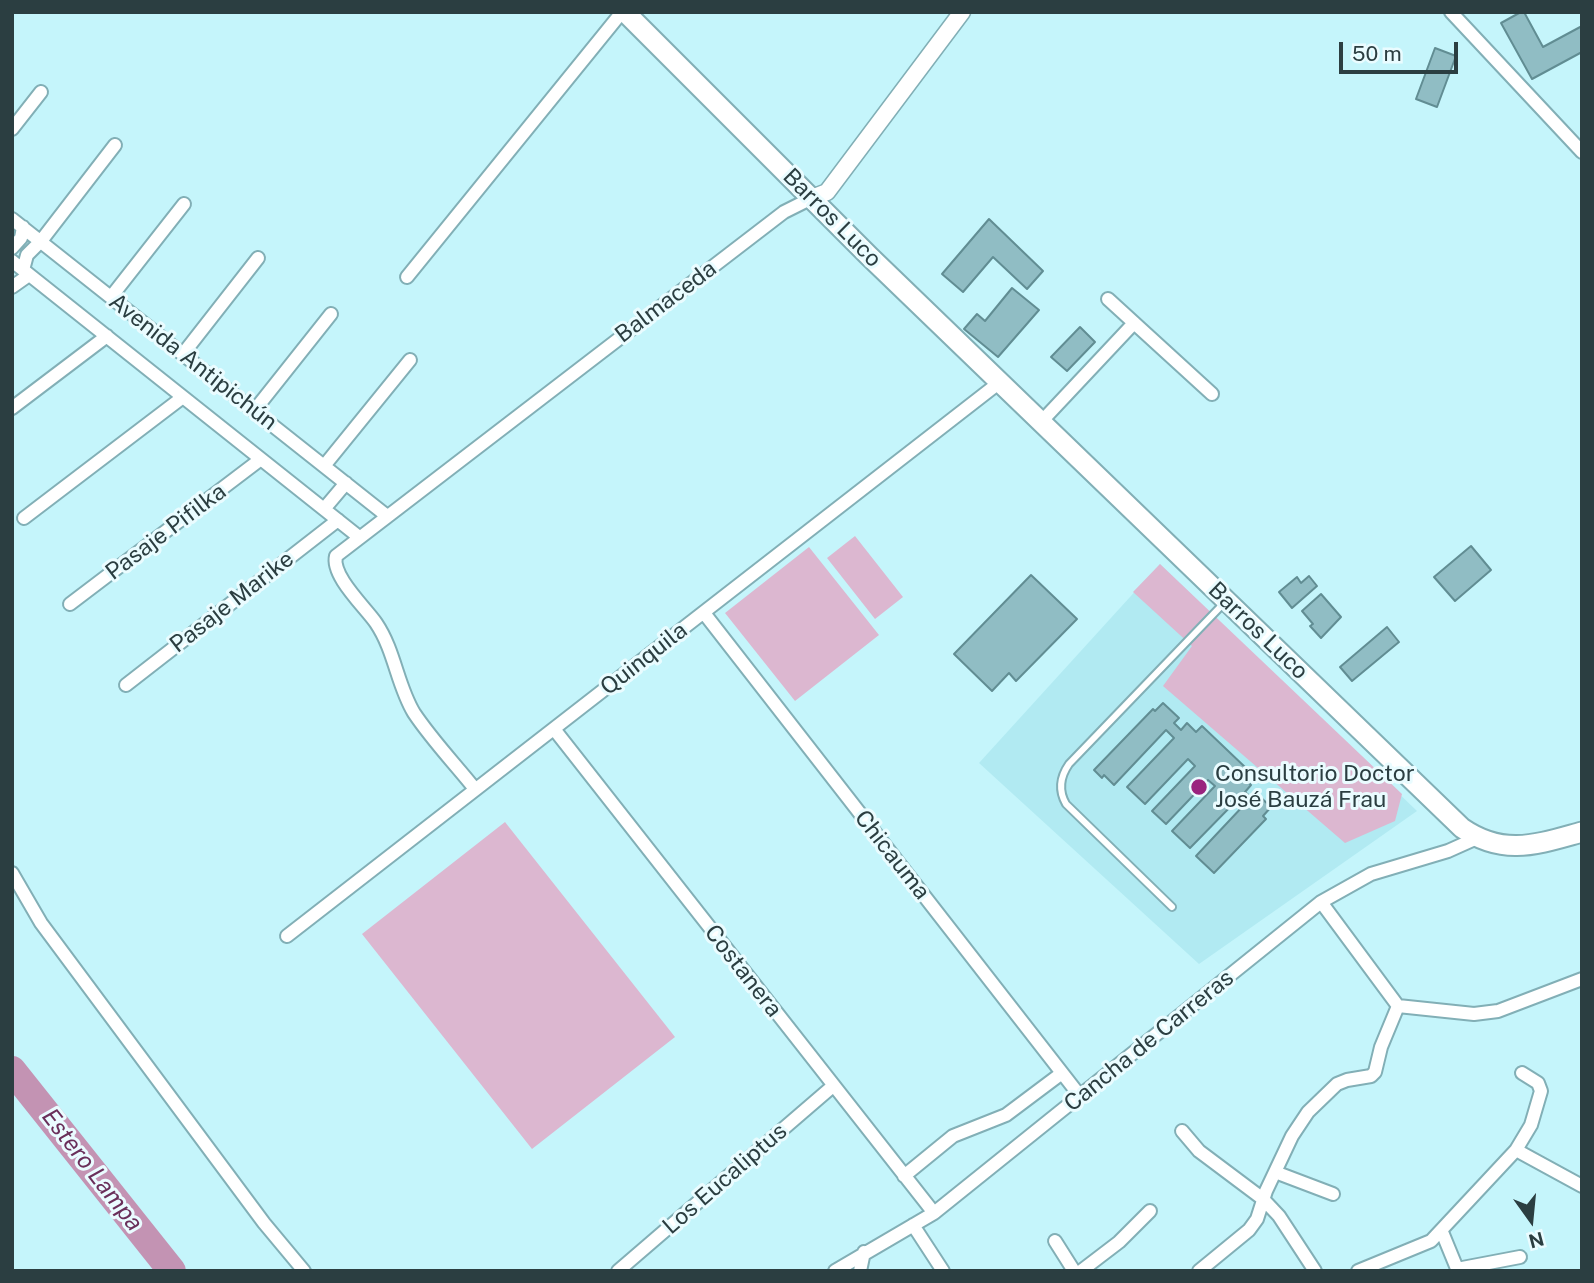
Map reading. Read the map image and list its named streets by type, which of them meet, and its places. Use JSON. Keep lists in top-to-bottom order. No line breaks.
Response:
{"streets":{"main road":["Barros Luco"],"street":["Balmaceda","Avenida Antipichún","Pasaje Pifilka","Pasaje Marike","Quinquila","Chicauma","Costanera","Cancha de Carreras","Los Eucaliptus"]},"crossings":[["Barros Luco","Balmaceda"],["Barros Luco","Quinquila"],["Barros Luco","Cancha de Carreras"],["Balmaceda","Avenida Antipichún"],["Balmaceda","Quinquila"],["Avenida Antipichún","Pasaje Pifilka"],["Avenida Antipichún","Pasaje Marike"],["Quinquila","Chicauma"],["Quinquila","Costanera"],["Chicauma","Cancha de Carreras"],["Costanera","Cancha de Carreras"],["Costanera","Los Eucaliptus"]],"water":["Estero Lampa"],"places":["Consultorio Doctor José Bauzá Frau"],"scale_bar":"50 m","north":"bottom"}
